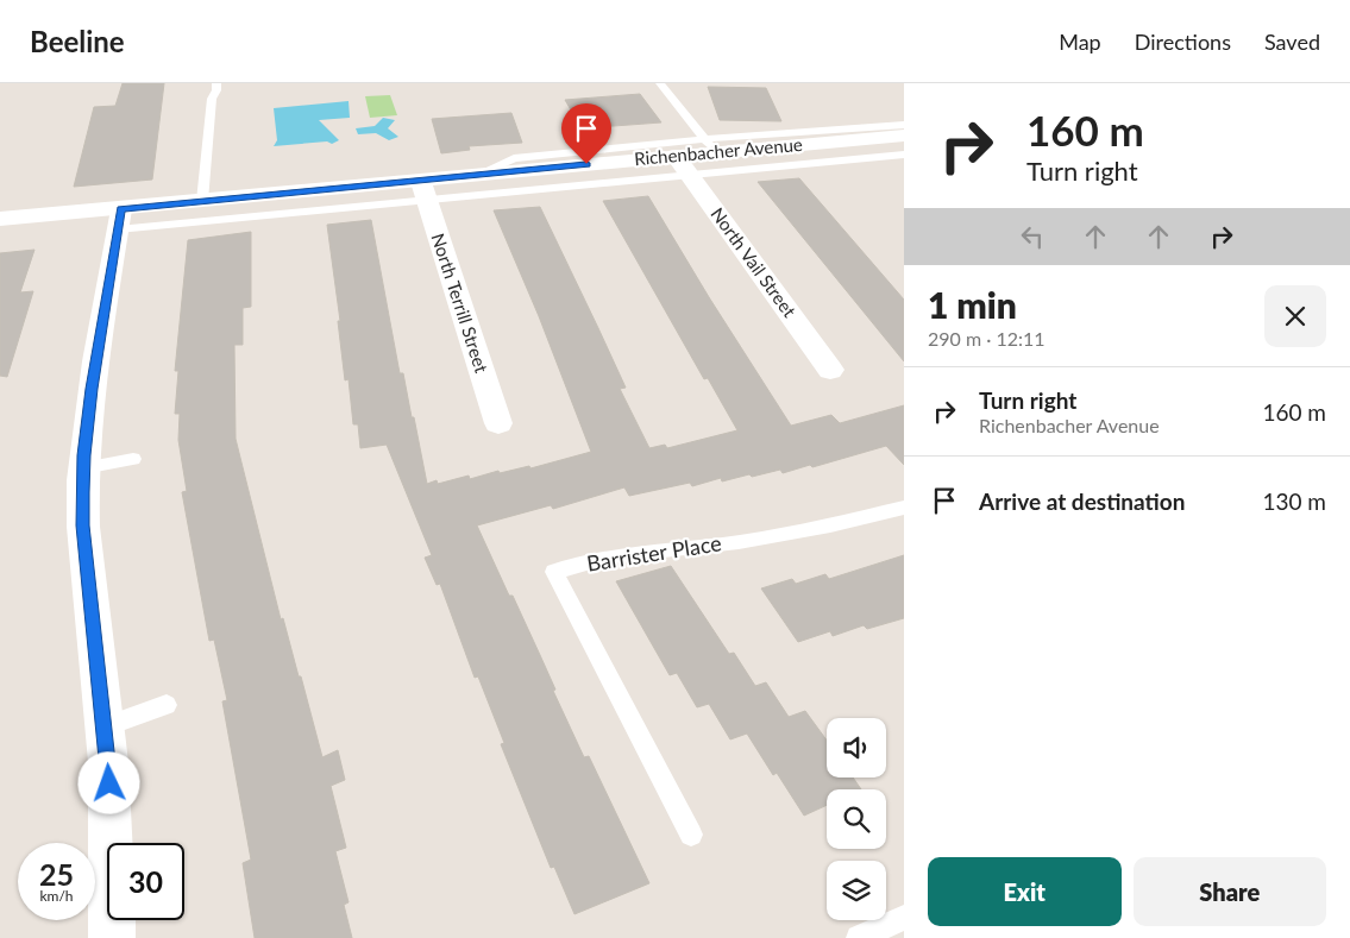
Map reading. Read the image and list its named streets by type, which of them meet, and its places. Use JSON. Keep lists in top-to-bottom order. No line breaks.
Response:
{"streets":{"street":["Richenbacher Avenue","North Vail Street","North Terrill Street"],"lane":["Barrister Place"]},"crossings":[["Richenbacher Avenue","North Vail Street"],["Richenbacher Avenue","North Terrill Street"]],"page":{"header":"Beeline","nav":["Map","Directions","Saved"],"turn":["160 m","Turn right"],"heading":["1 min","290 m · 12:11"],"list":[{"name":"Turn right","note":"Richenbacher Avenue","value":"160 m"},{"name":"Arrive at destination","value":"130 m"}],"speed":"25 km/h","limit":"30","buttons":["Exit","Share"]}}
